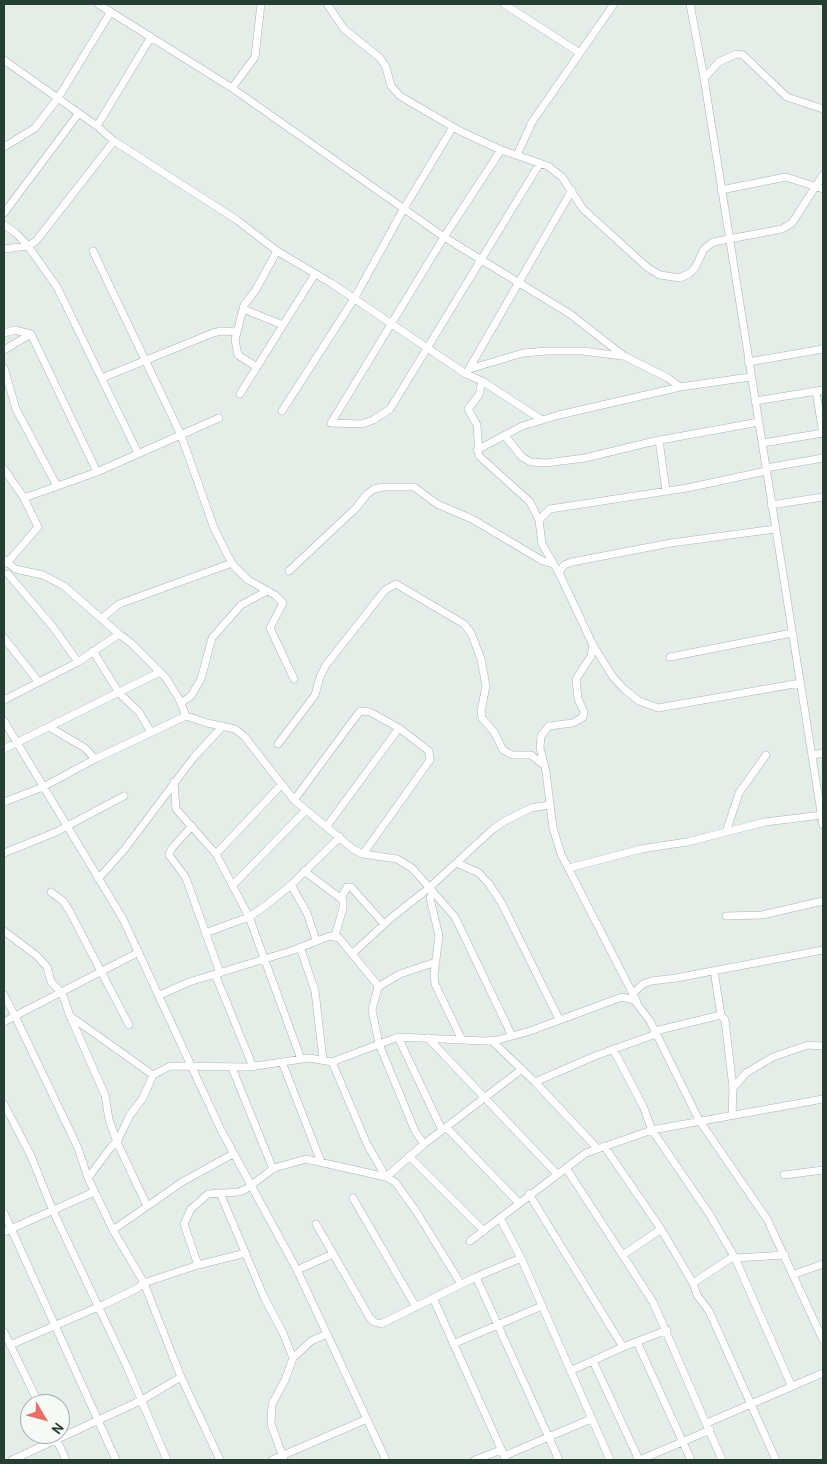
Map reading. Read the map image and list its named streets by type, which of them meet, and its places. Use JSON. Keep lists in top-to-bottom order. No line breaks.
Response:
{"north":"bottom right"}
